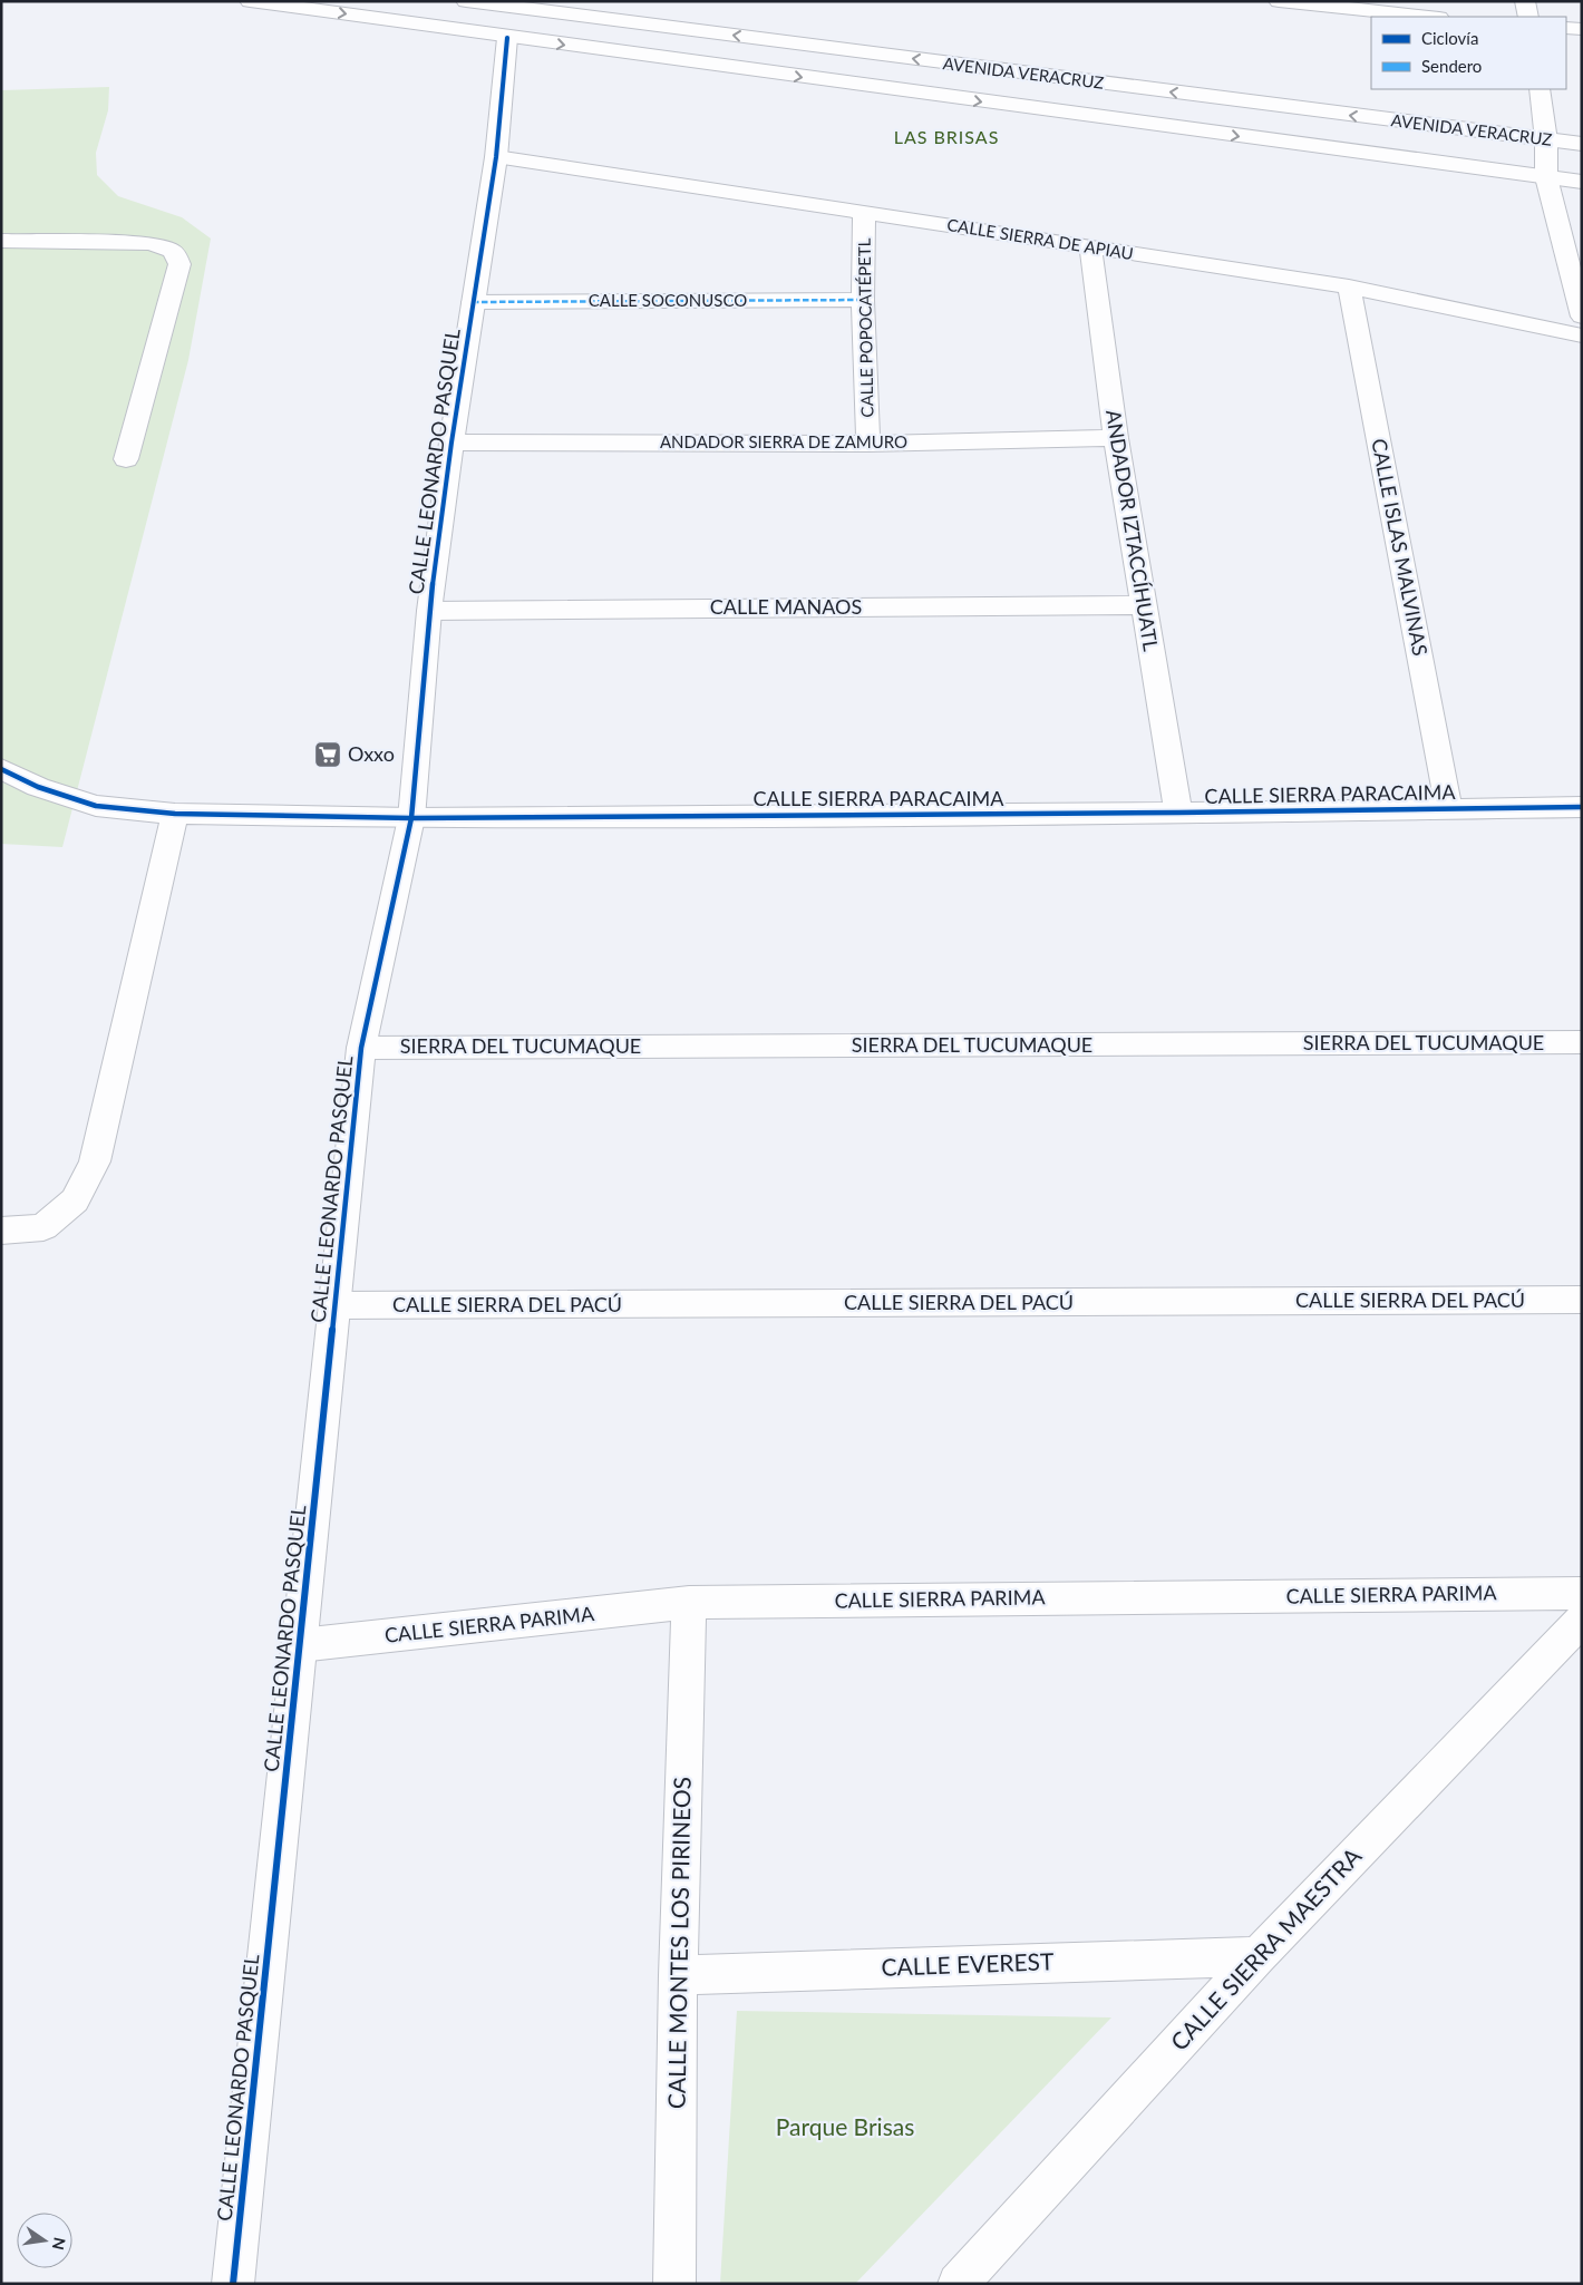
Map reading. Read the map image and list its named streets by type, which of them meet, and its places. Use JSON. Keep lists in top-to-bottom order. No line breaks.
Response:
{"streets":{"street":["AVENIDA VERACRUZ","CALLE SIERRA DE APIAU","CALLE SOCONUSCO","CALLE POPOCATÉPETL","ANDADOR SIERRA DE ZAMURO","CALLE LEONARDO PASQUEL","ANDADOR IZTACCÍHUATL","CALLE ISLAS MALVINAS","CALLE MANAOS","CALLE SIERRA PARACAIMA","SIERRA DEL TUCUMAQUE","CALLE SIERRA DEL PACÚ","CALLE SIERRA PARIMA","CALLE MONTES LOS PIRINEOS","CALLE SIERRA MAESTRA","CALLE EVEREST"]},"crossings":[["AVENIDA VERACRUZ","CALLE LEONARDO PASQUEL"],["CALLE SIERRA DE APIAU","CALLE POPOCATÉPETL"],["CALLE SIERRA DE APIAU","CALLE LEONARDO PASQUEL"],["CALLE SIERRA DE APIAU","ANDADOR IZTACCÍHUATL"],["CALLE SIERRA DE APIAU","CALLE ISLAS MALVINAS"],["CALLE SOCONUSCO","CALLE POPOCATÉPETL"],["CALLE SOCONUSCO","CALLE LEONARDO PASQUEL"],["CALLE POPOCATÉPETL","ANDADOR SIERRA DE ZAMURO"],["ANDADOR SIERRA DE ZAMURO","CALLE LEONARDO PASQUEL"],["ANDADOR SIERRA DE ZAMURO","ANDADOR IZTACCÍHUATL"],["CALLE LEONARDO PASQUEL","CALLE MANAOS"],["CALLE LEONARDO PASQUEL","CALLE SIERRA PARACAIMA"],["CALLE LEONARDO PASQUEL","SIERRA DEL TUCUMAQUE"],["CALLE LEONARDO PASQUEL","CALLE SIERRA DEL PACÚ"],["CALLE LEONARDO PASQUEL","CALLE SIERRA PARIMA"],["ANDADOR IZTACCÍHUATL","CALLE MANAOS"],["ANDADOR IZTACCÍHUATL","CALLE SIERRA PARACAIMA"],["CALLE ISLAS MALVINAS","CALLE SIERRA PARACAIMA"],["CALLE SIERRA PARIMA","CALLE MONTES LOS PIRINEOS"],["CALLE MONTES LOS PIRINEOS","CALLE EVEREST"],["CALLE SIERRA MAESTRA","CALLE EVEREST"]],"districts":["LAS BRISAS"],"parks":["Parque Brisas"],"places":{"supermarket":["Oxxo"]},"legend":["Ciclovía","Sendero"],"north":"right"}
